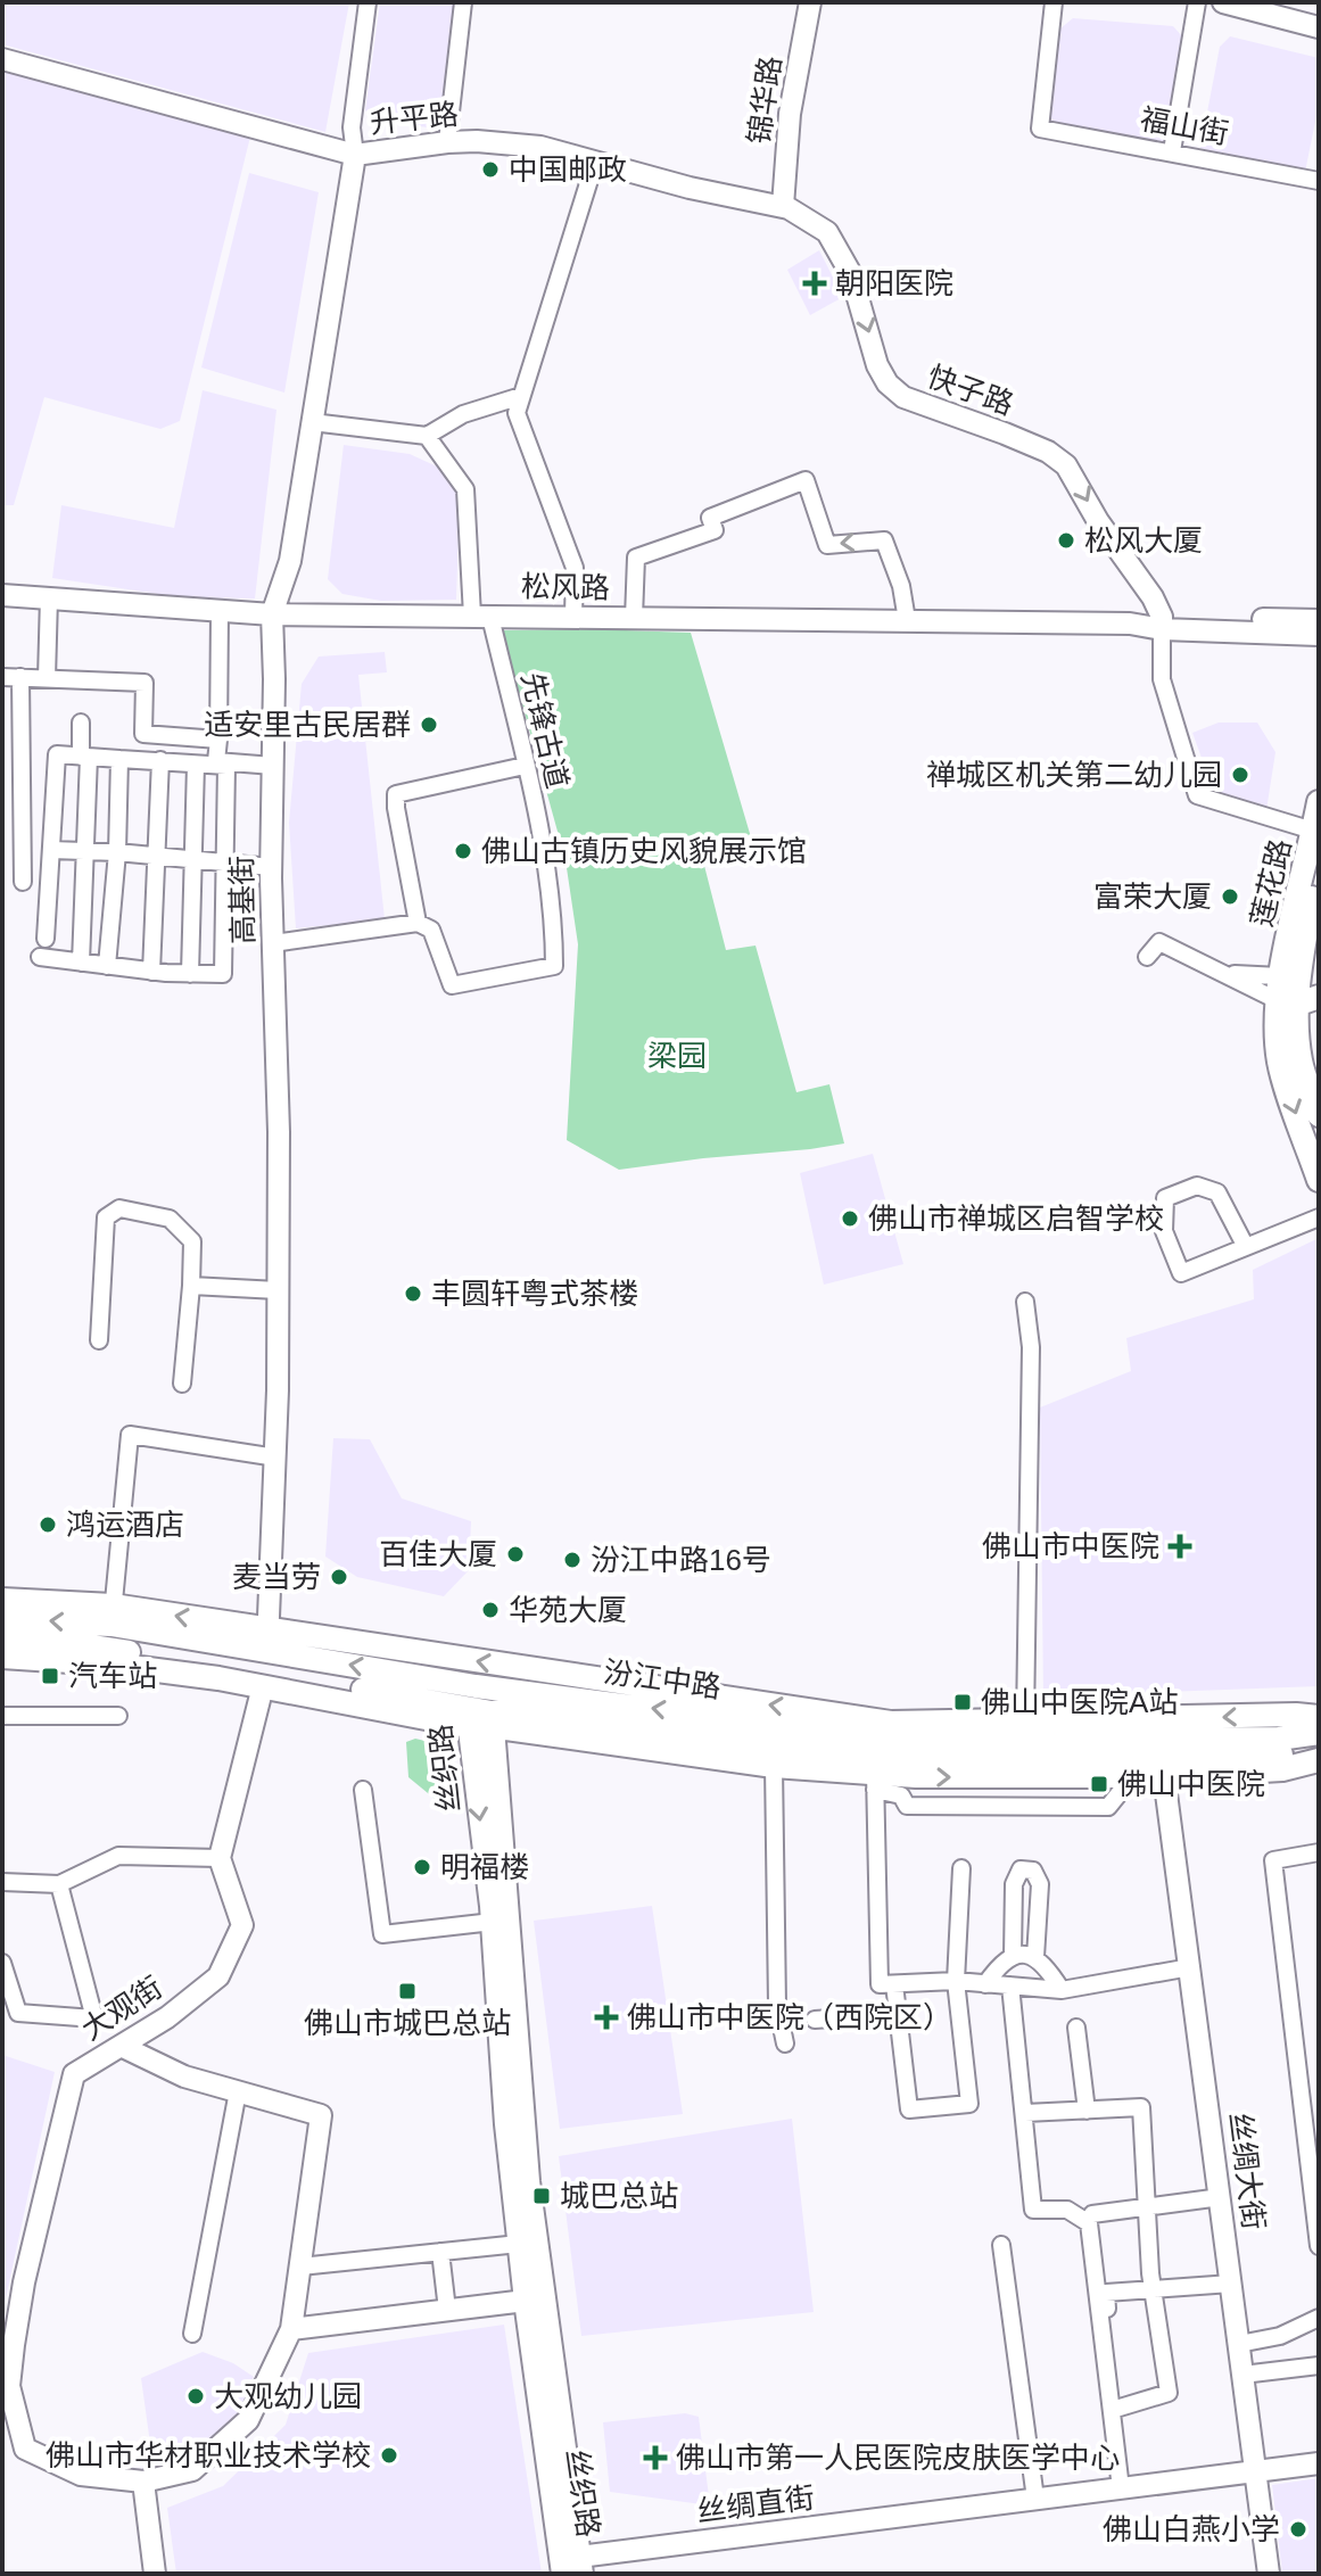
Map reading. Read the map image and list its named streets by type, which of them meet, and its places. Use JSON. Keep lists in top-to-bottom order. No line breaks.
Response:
{"streets":{"main road":["莲花路","汾江中路","丝织路"],"street":["锦华路","升平路","福山街","快子路","松风路","先锋古道","高基街","大观街","丝绸大街","丝绸直街"]},"crossings":[["锦华路","升平路"],["锦华路","快子路"],["升平路","快子路"],["升平路","高基街"],["快子路","松风路"],["松风路","先锋古道"],["松风路","高基街"],["高基街","汾江中路"],["汾江中路","丝织路"],["丝织路","丝绸直街"],["丝绸大街","丝绸直街"]],"one_way":["快子路"],"parks":["梁园"],"places":{"other":["中国邮政","松风大厦","适安里古民居群","禅城区机关第二幼儿园","佛山古镇历史风貌展示馆","富荣大厦","佛山市禅城区启智学校","丰圆轩粤式茶楼","鸿运酒店","百佳大厦","汾江中路16号","麦当劳","华苑大厦","明福楼","大观幼儿园","佛山市华材职业技术学校","佛山白燕小学"],"health":["朝阳医院","佛山市中医院","佛山市中医院（西院区）","佛山市第一人民医院皮肤医学中心"],"transit":["汽车站","佛山中医院A站","佛山中医院","佛山市城巴总站","城巴总站"]}}
